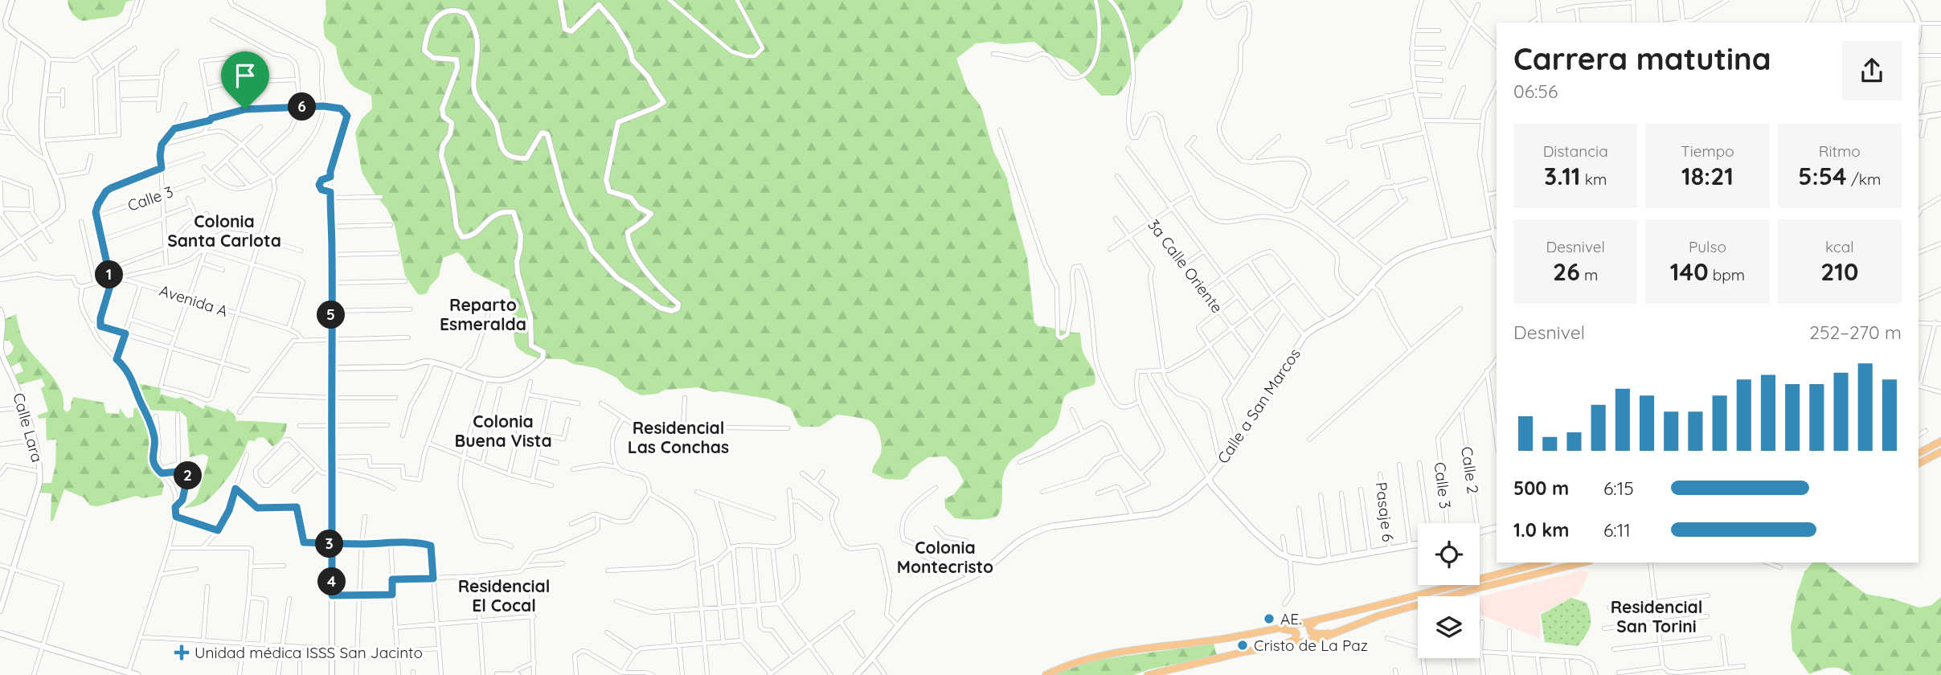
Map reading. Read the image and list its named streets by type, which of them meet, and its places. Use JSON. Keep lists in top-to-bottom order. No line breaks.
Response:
{"streets":{"main road":["Calle a San Marcos"],"street":["Calle 3","3a Calle Oriente","Avenida A","Calle Lara","Calle 2","Pasaje 6"]},"crossings":[["Calle 3","Calle 2"]],"districts":["Colonia Santa Carlota","Reparto Esmeralda","Colonia Buena Vista","Residencial Las Conchas","Colonia Montecristo","Residencial El Cocal","Residencial San Torini"],"places":{"other":["AE.","Cristo de La Paz"],"health":["Unidad médica ISSS San Jacinto"]},"page":{"heading":["Carrera matutina","06:56"],"pins":["6","1","5","2","3","4"],"stats":[["Distancia","3.11 km"],["Tiempo","18:21"],["Ritmo","5:54 /km"],["Desnivel","26 m"],["Pulso","140 bpm"],["kcal","210"]],"chart":["Desnivel","252–270 m"],"list":[{"name":"500 m","note":"6:15"},{"name":"1.0 km","note":"6:11"}]}}
